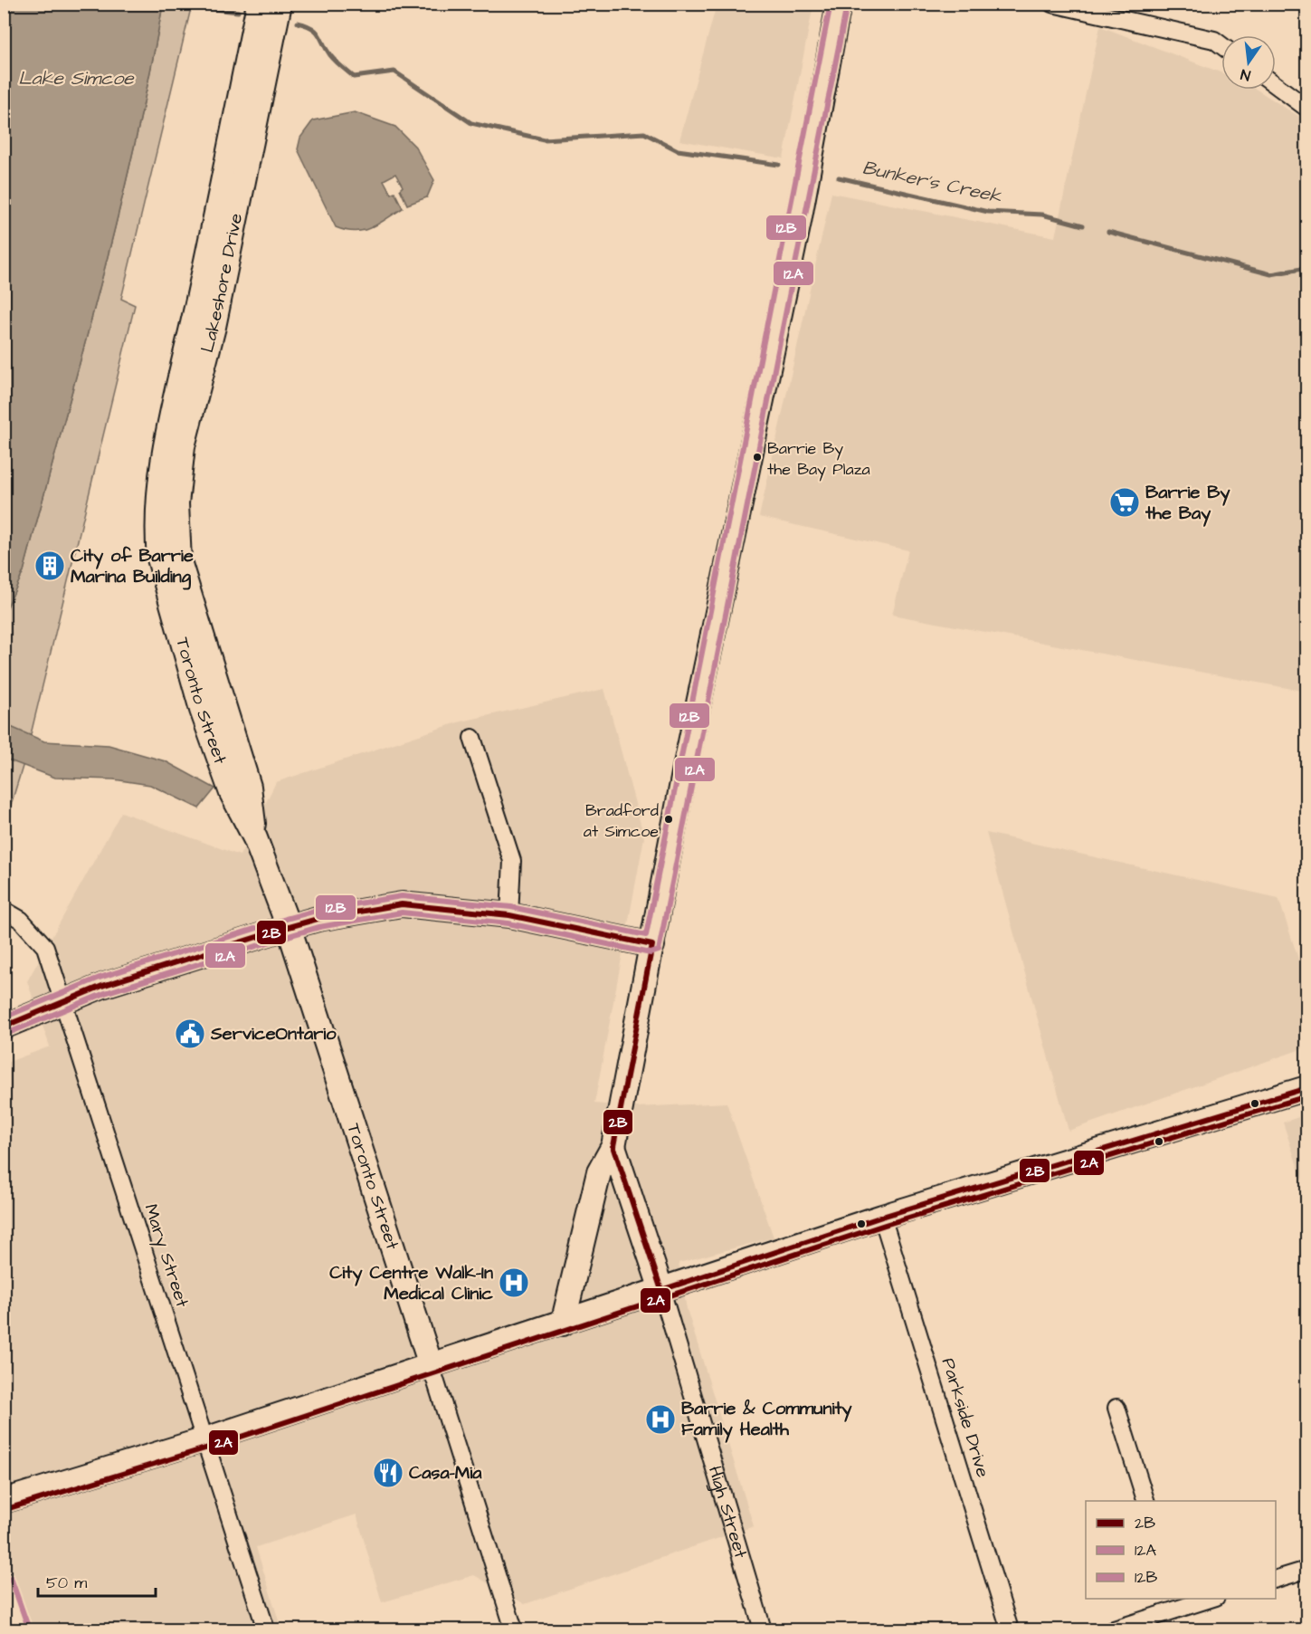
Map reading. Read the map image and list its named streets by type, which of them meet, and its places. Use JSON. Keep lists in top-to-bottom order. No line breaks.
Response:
{"streets":{"main road":["Lakeshore Drive","Toronto Street","High Street"],"street":["Mary Street","Parkside Drive"]},"crossings":[["Lakeshore Drive","Toronto Street"]],"water":["Lake Simcoe","Bunker's Creek"],"places":{"other":["Barrie By the Bay Plaza","Bradford at Simcoe"],"supermarket":["Barrie By the Bay"],"building":["City of Barrie Marina Building"],"public building":["ServiceOntario"],"hospital":["City Centre Walk-In Medical Clinic","Barrie & Community Family Health"],"restaurant":["Casa-Mia"]},"lines":["transit line 12B","transit line 12A","transit line 2B","transit line 2A"],"legend":["2B","12A","12B"],"scale_bar":"50 m","north":"bottom"}
